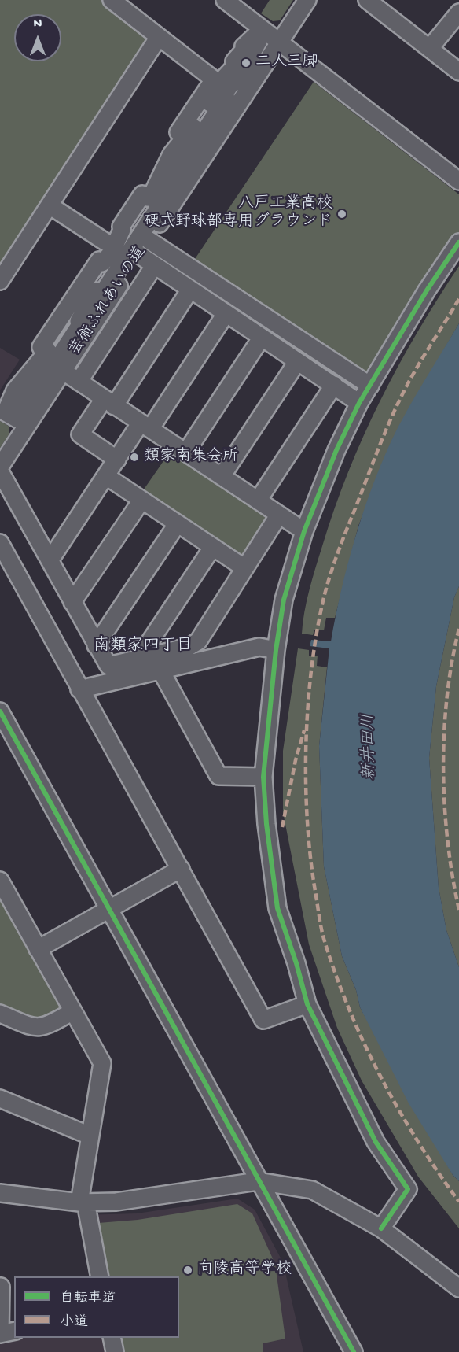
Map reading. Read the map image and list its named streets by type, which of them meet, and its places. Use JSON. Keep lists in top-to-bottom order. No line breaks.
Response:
{"streets":{"street":["芸術ふれあいの道"]},"districts":["南類家四丁目"],"water":["新井田川"],"places":["二人三脚","八戸工業高校 硬式野球部専用グラウンド","類家南集会所","向陵高等学校"],"legend":["自転車道","小道"],"north":"top"}
